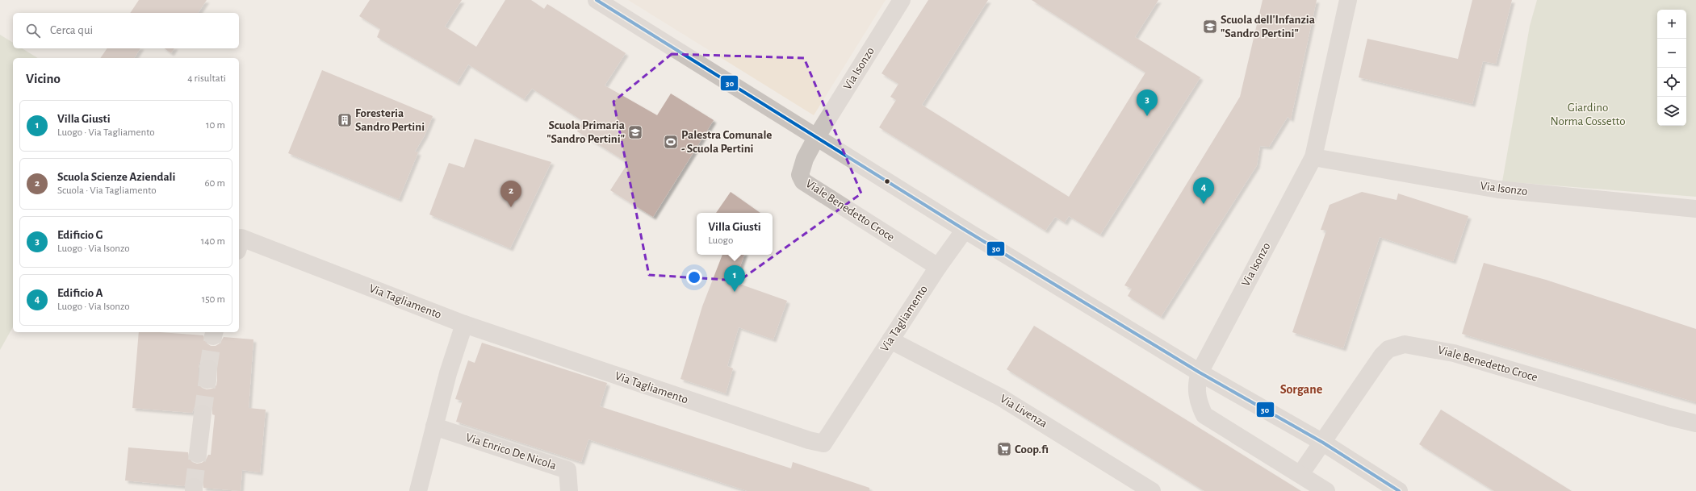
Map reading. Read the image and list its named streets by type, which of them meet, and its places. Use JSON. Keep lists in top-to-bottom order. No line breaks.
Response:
{"streets":{"street":["Via Isonzo","Viale Benedetto Croce","Via Tagliamento","Via Livenza","Via Enrico De Nicola"]},"crossings":[["Via Isonzo","Viale Benedetto Croce"],["Viale Benedetto Croce","Via Tagliamento"],["Via Tagliamento","Via Livenza"]],"districts":["Sorgane"],"parks":["Giardino Norma Cossetto"],"places":{"school or university":["Scuola dell'Infanzia \"Sandro Pertini\"","Scuola Primaria \"Sandro Pertini\""],"building":["Foresteria Sandro Pertini"],"sports":["Palestra Comunale - Scuola Pertini"],"supermarket":["Coop.fi"]},"lines":["transit line 30"],"page":{"map_buttons":["+","−"],"search":"Cerca qui","heading":["Vicino","4 risultati"],"pins":["3","4","2","1"],"list":[{"mark":"1","name":"Villa Giusti","note":"Luogo · Via Tagliamento","value":"10 m"},{"mark":"2","name":"Scuola Scienze Aziendali","note":"Scuola · Via Tagliamento","value":"60 m"},{"mark":"3","name":"Edificio G","note":"Luogo · Via Isonzo","value":"140 m"},{"mark":"4","name":"Edificio A","note":"Luogo · Via Isonzo","value":"150 m"}],"popup":["Villa Giusti","Luogo"]}}
